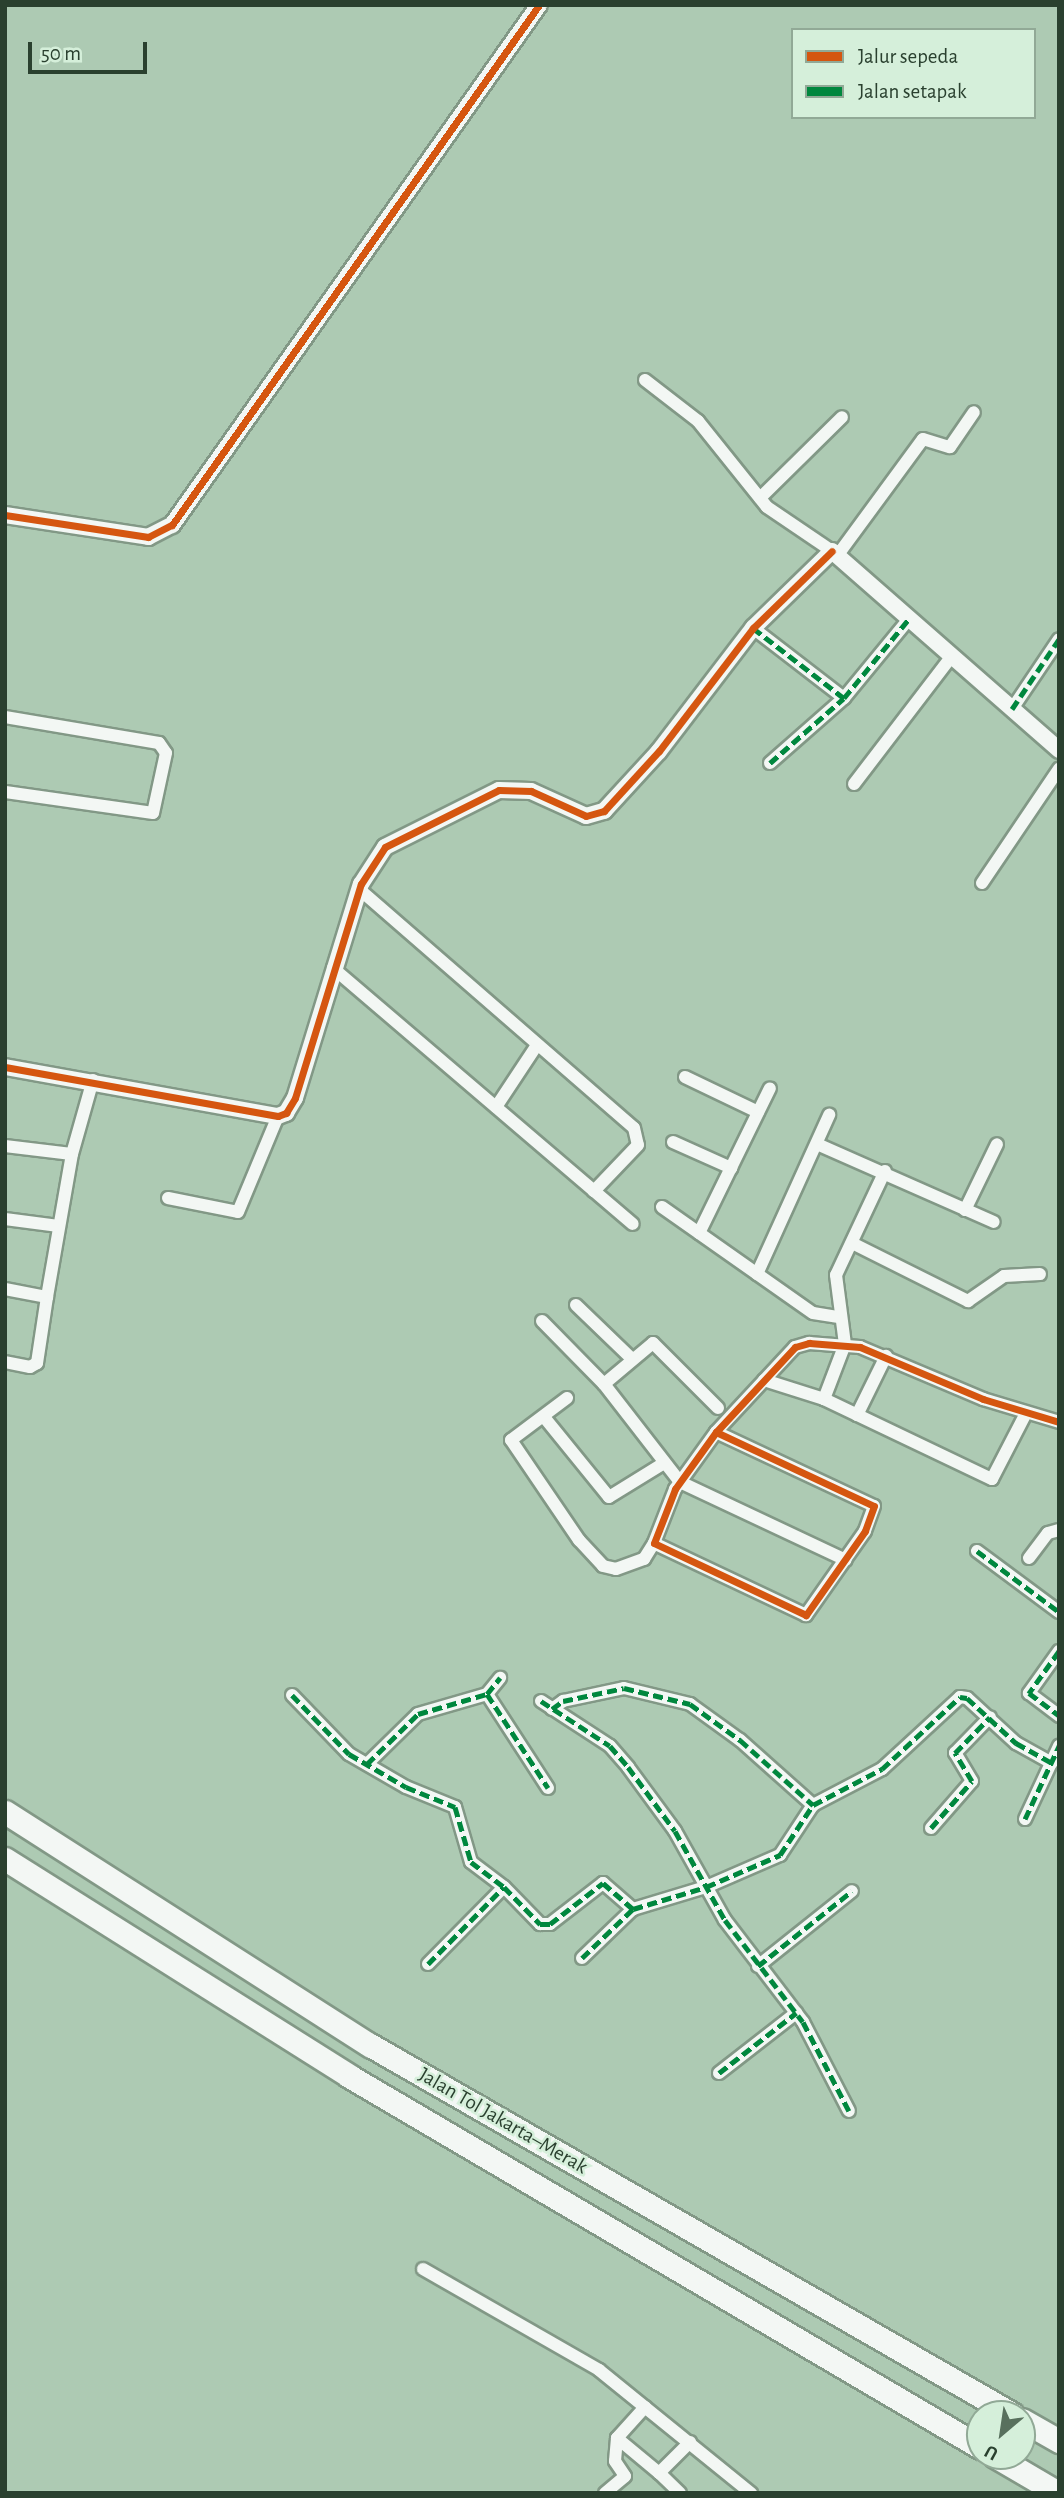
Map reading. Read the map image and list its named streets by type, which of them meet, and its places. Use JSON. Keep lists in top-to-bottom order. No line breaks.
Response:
{"streets":{"highway":["Jalan Tol Jakarta–Merak"]},"legend":["Jalur sepeda","Jalan setapak"],"scale_bar":"50 m","north":"bottom left"}
